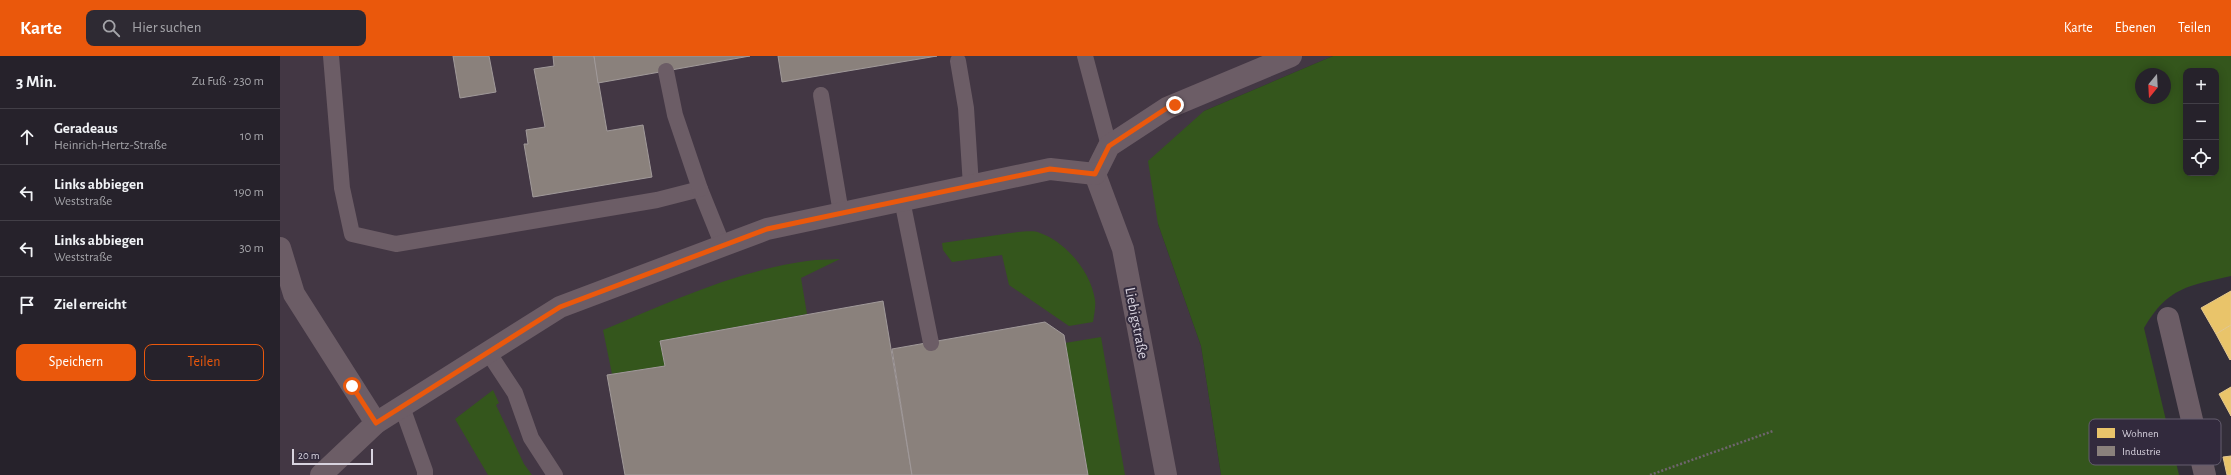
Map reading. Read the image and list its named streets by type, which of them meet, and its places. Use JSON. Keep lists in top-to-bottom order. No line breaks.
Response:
{"streets":{"street":["Liebigstraße"]},"legend":["Wohnen","Industrie"],"scale_bar":"20 m","north":"bottom","page":{"header":"Karte","search":"Hier suchen","nav":["Karte","Ebenen","Teilen"],"heading":["3 Min.","Zu Fuß · 230 m"],"map_buttons":["+","−"],"list":[["Geradeaus","Heinrich-Hertz-Straße","10 m"],["Links abbiegen","Weststraße","190 m"],["Links abbiegen","Weststraße","30 m"],"Ziel erreicht"],"buttons":["Speichern","Teilen"],"scale":"20 m"}}
